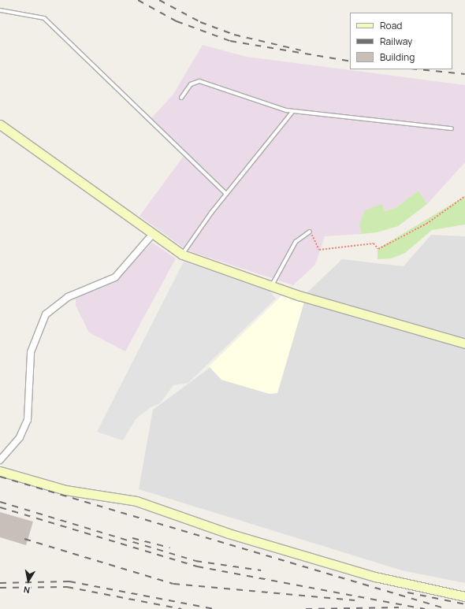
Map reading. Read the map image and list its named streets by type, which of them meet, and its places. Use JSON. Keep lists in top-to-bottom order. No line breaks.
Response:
{"legend":["Road","Railway","Building"],"north":"bottom"}
